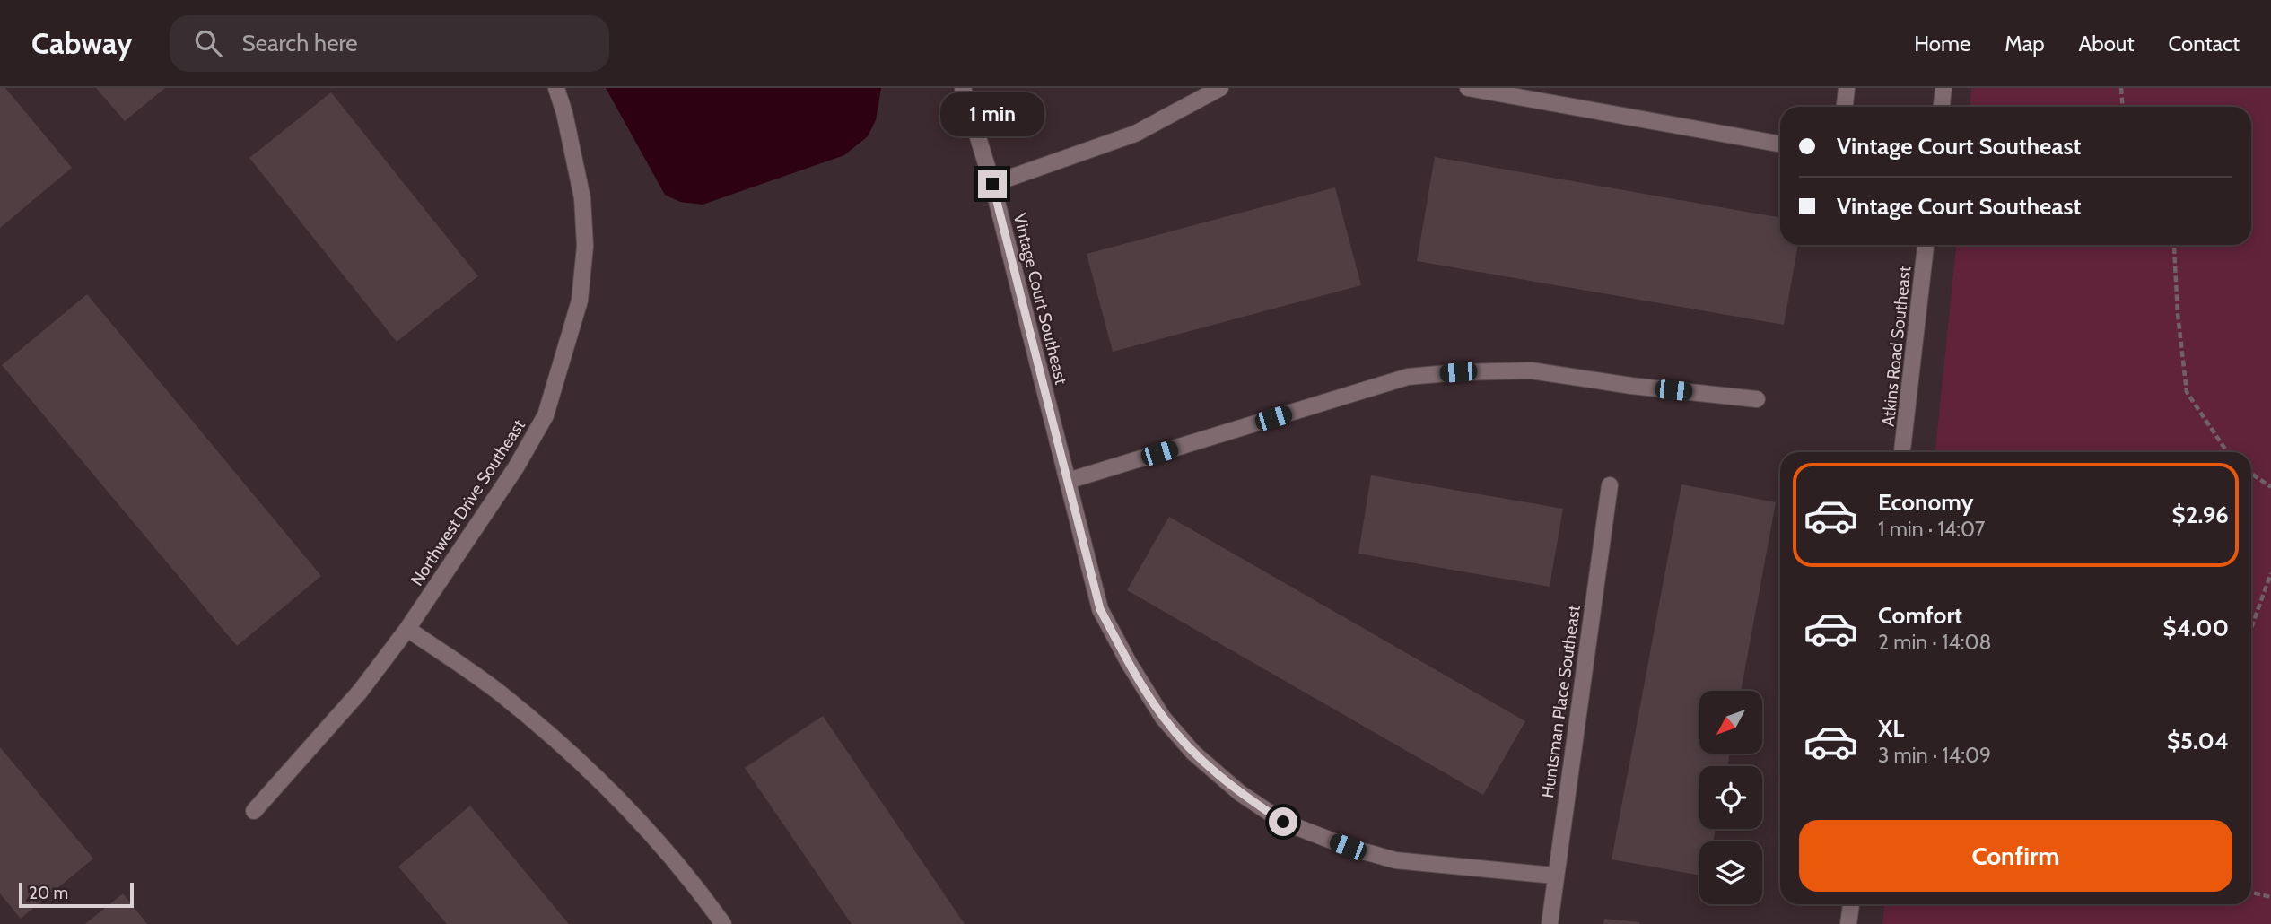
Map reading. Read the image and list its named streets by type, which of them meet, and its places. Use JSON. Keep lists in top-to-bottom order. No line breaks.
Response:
{"streets":{"street":["Vintage Court Southeast","Atkins Road Southeast","Northwest Drive Southeast","Huntsman Place Southeast"]},"crossings":[["Vintage Court Southeast","Huntsman Place Southeast"]],"scale_bar":"20 m","north":"bottom left","page":{"header":"Cabway","search":"Search here","nav":["Home","Map","About","Contact"],"bubble":"1 min","banner":["Vintage Court Southeast","Vintage Court Southeast"],"list":[{"name":"Economy","note":"1 min · 14:07","value":"$2.96"},{"name":"Comfort","note":"2 min · 14:08","value":"$4.00"},{"name":"XL","note":"3 min · 14:09","value":"$5.04"}],"buttons":"Confirm","scale":"20 m"}}
